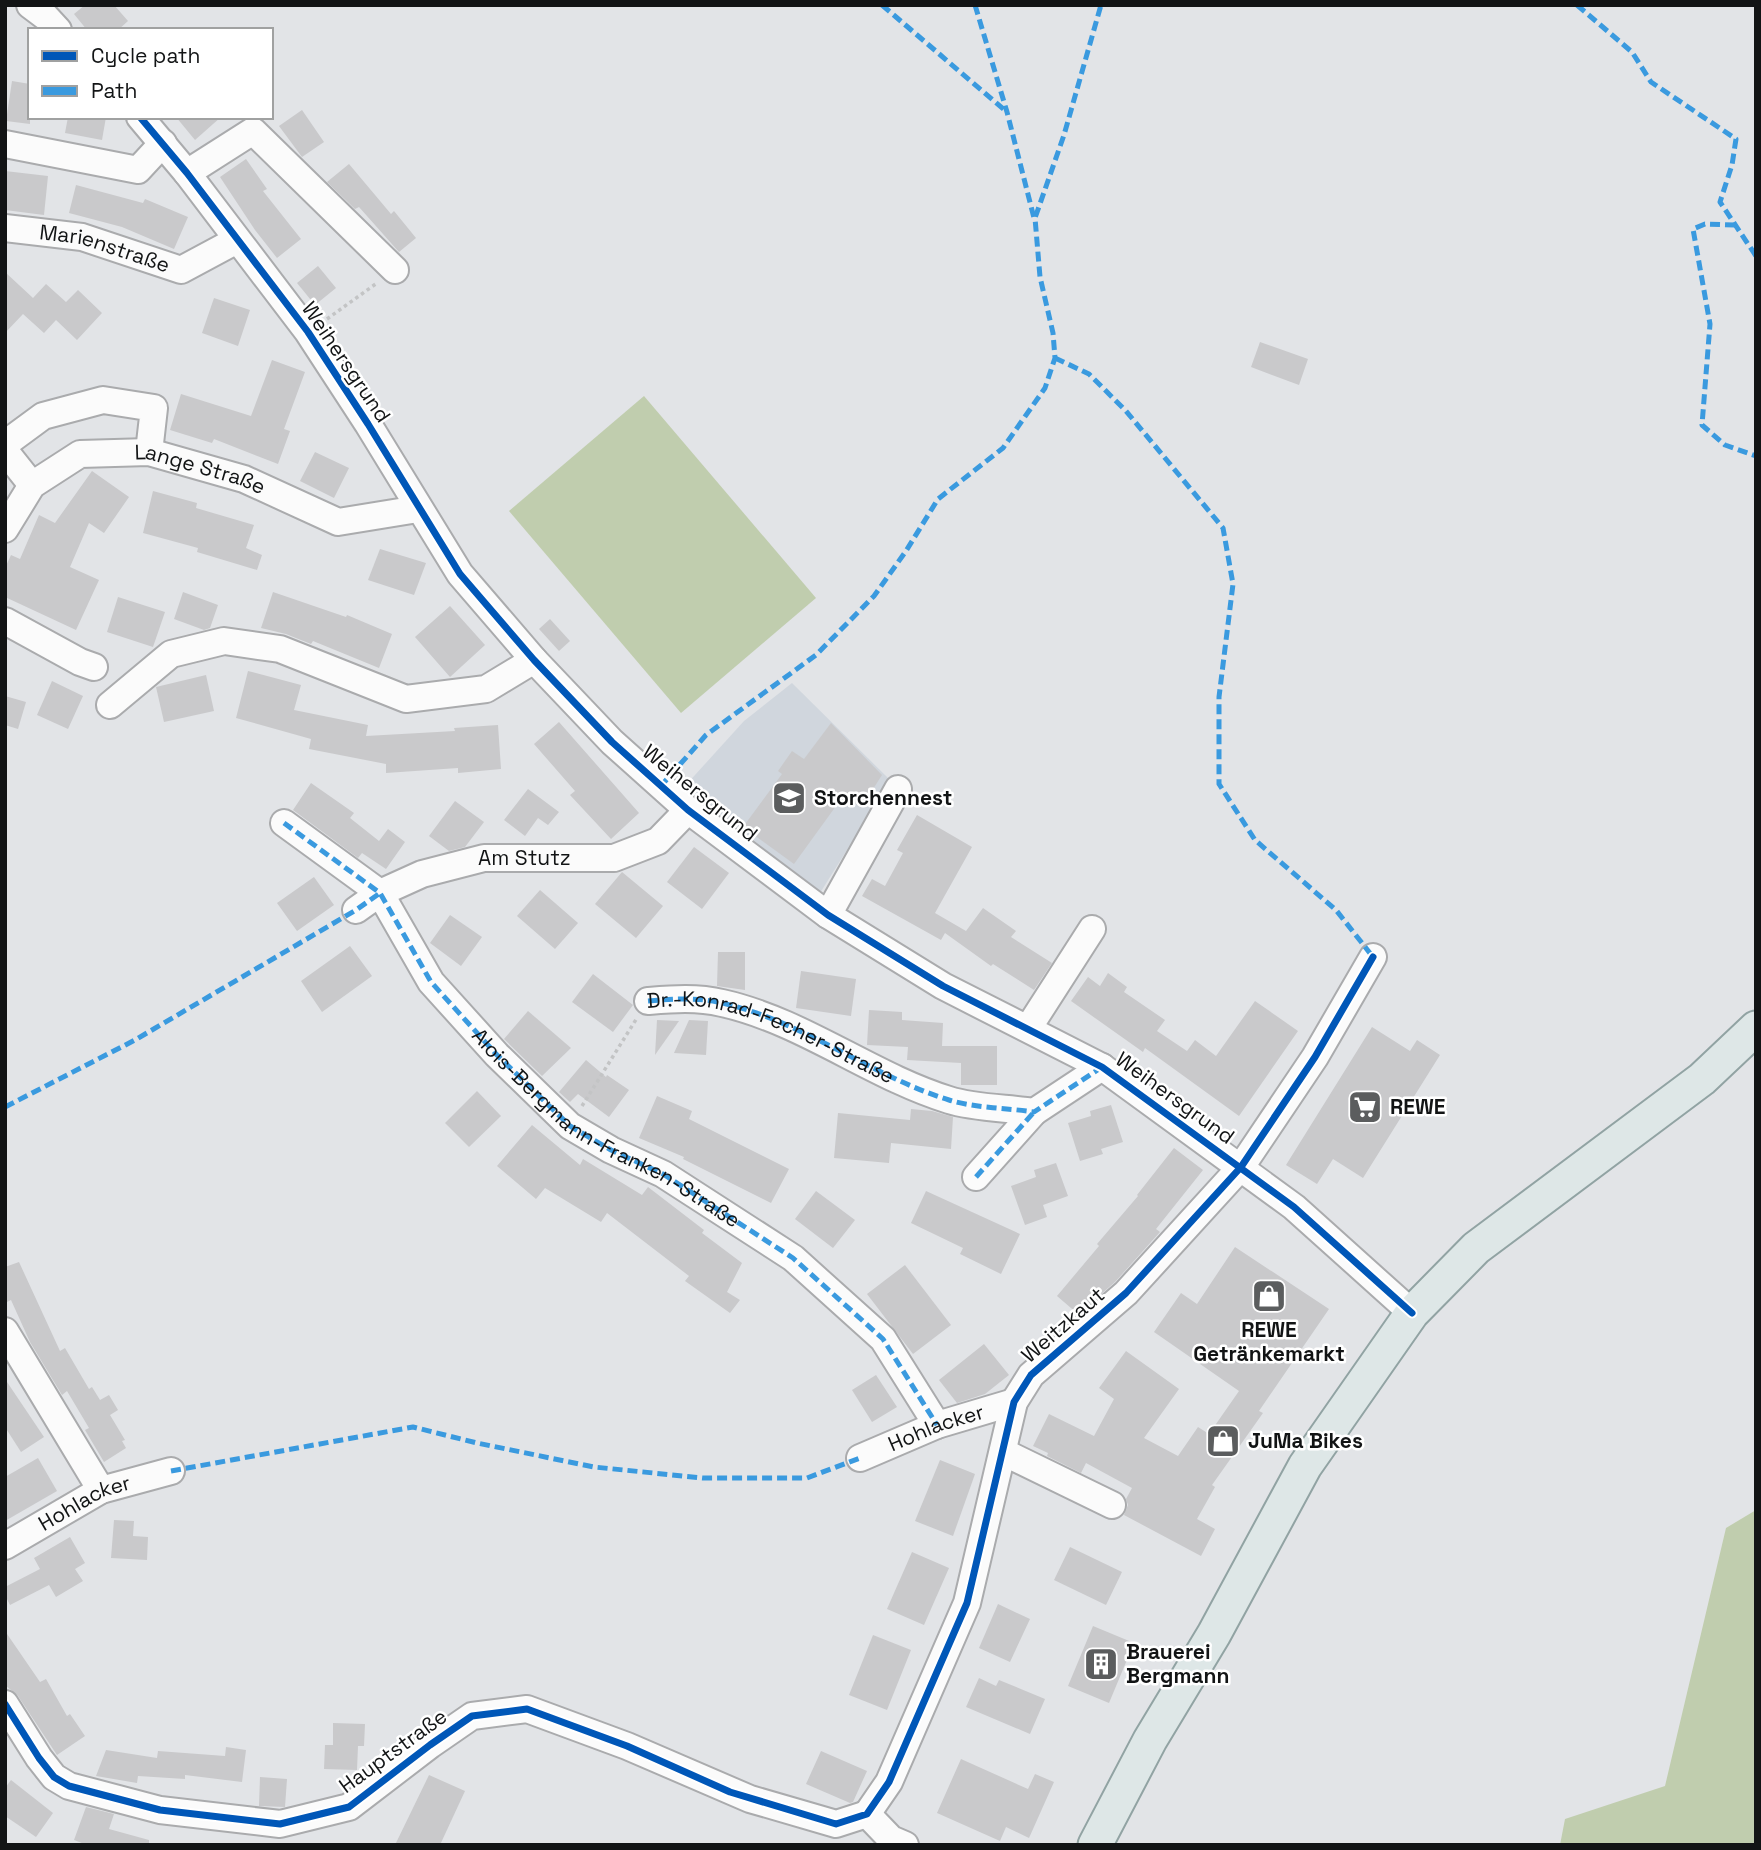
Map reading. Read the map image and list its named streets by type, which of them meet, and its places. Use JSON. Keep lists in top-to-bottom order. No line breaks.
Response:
{"streets":{"street":["Marienstraße","Weihersgrund","Lange Straße","Am Stutz","Dr.-Konrad-Fecher-Straße","Alois-Bergmann-Franken-Straße","Weitzkaut","Hohlacker","Hauptstraße"]},"crossings":[["Marienstraße","Weihersgrund"],["Weihersgrund","Lange Straße"],["Weihersgrund","Am Stutz"],["Weihersgrund","Weitzkaut"],["Am Stutz","Alois-Bergmann-Franken-Straße"],["Dr.-Konrad-Fecher-Straße","Alois-Bergmann-Franken-Straße"],["Alois-Bergmann-Franken-Straße","Hohlacker"],["Weitzkaut","Hohlacker"],["Weitzkaut","Hauptstraße"]],"places":{"school or university":["Storchennest"],"supermarket":["REWE"],"shop":["REWE Getränkemarkt","JuMa Bikes"],"building":["Brauerei Bergmann"]},"legend":["Cycle path","Path"]}
